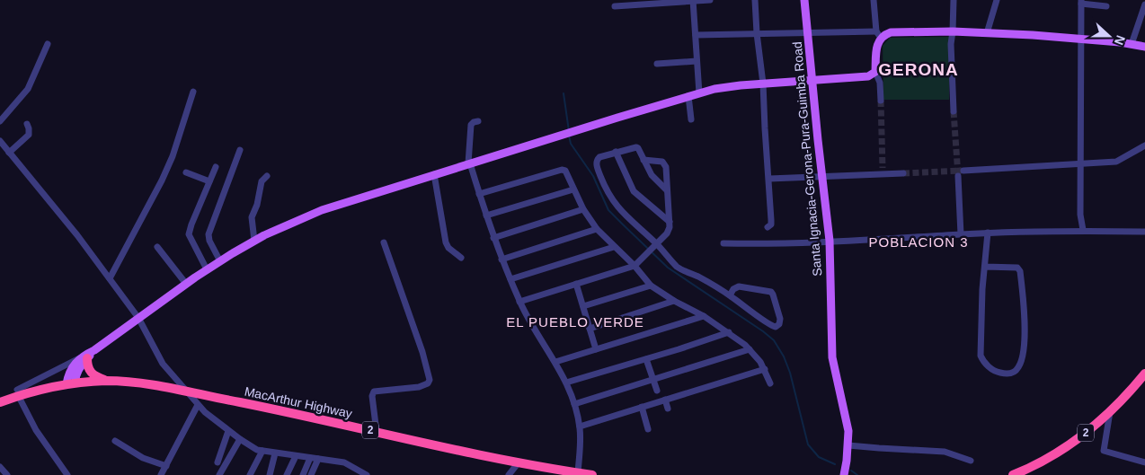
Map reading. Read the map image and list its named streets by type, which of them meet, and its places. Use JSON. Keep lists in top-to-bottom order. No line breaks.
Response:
{"streets":{"highway":["MacArthur Highway","2"],"main road":["Santa Ignacia-Gerona-Pura-Guimba Road"]},"districts":["GERONA","POBLACION 3","EL PUEBLO VERDE"],"north":"right"}
